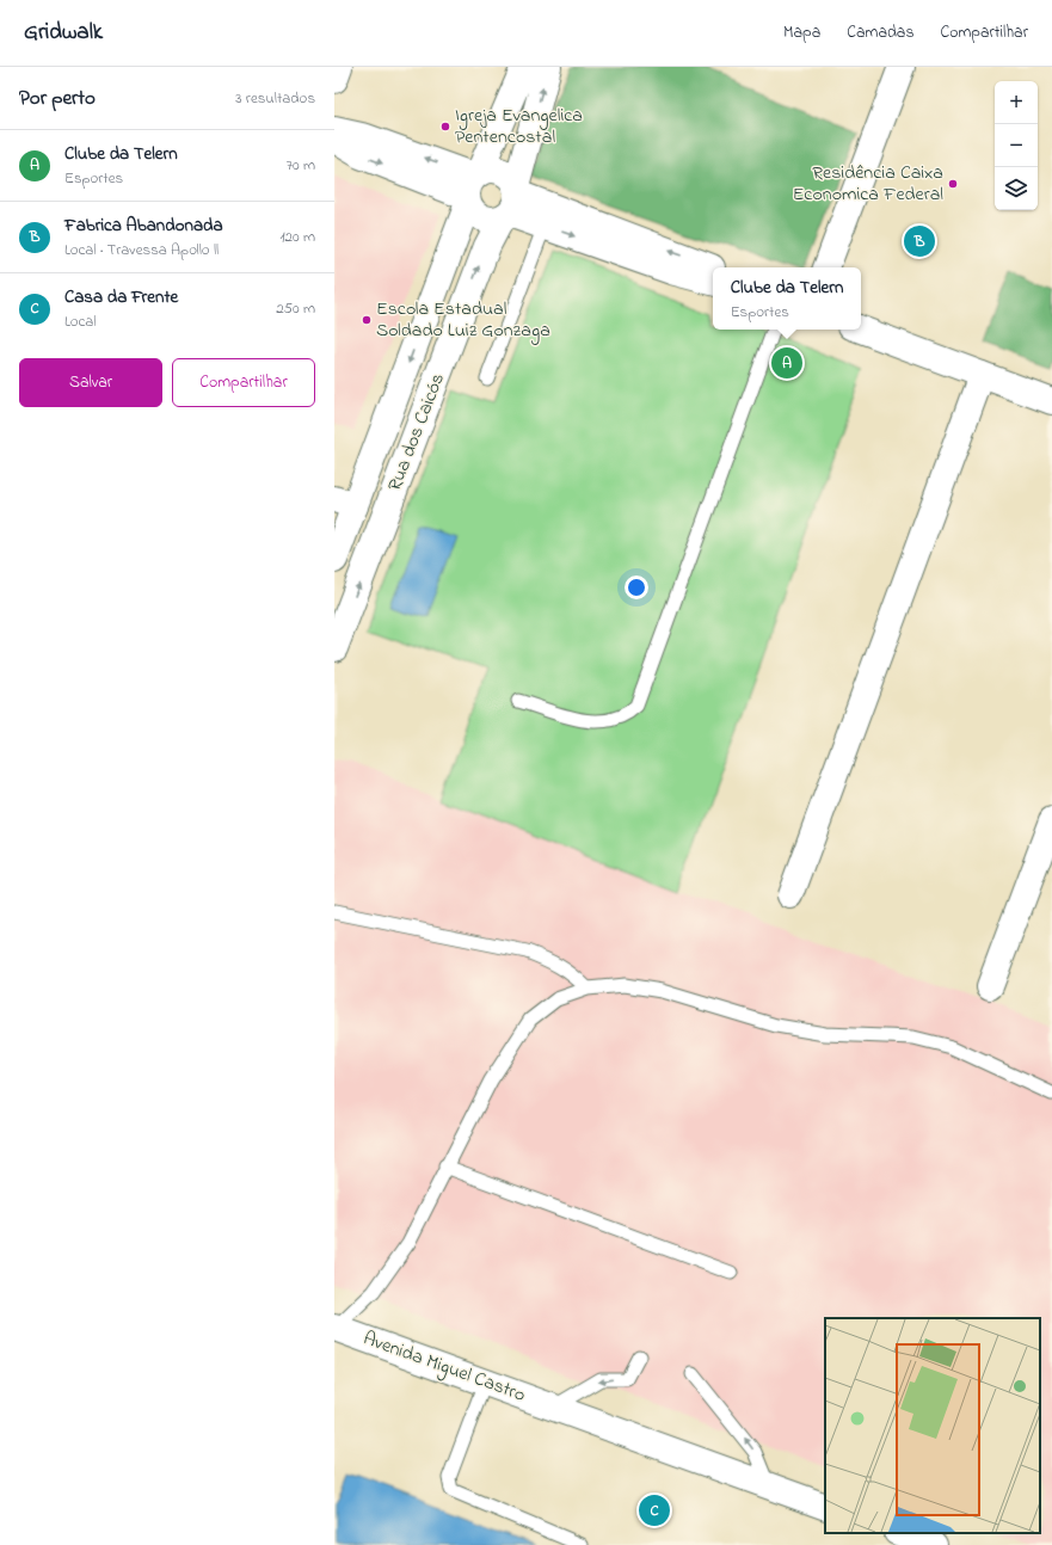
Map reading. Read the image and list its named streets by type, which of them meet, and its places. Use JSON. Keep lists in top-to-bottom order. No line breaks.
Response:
{"streets":{"street":["Rua dos Caicós","Avenida Miguel Castro"]},"places":["Igreja Evangelica Pentencostal","Residência Caixa Economica Federal","Escola Estadual Soldado Luiz Gonzaga"],"page":{"header":"Gridwalk","nav":["Mapa","Camadas","Compartilhar"],"heading":["Por perto","3 resultados"],"map_buttons":["+","−"],"list":[{"mark":"A","name":"Clube da Telern","note":"Esportes","value":"70 m"},{"mark":"B","name":"Fabrica Abandonada","note":"Local · Travessa Apollo ll","value":"120 m"},{"mark":"C","name":"Casa da Frente","note":"Local","value":"250 m"}],"pins":["B","A","C"],"popup":["Clube da Telern","Esportes"],"buttons":["Salvar","Compartilhar"]}}
